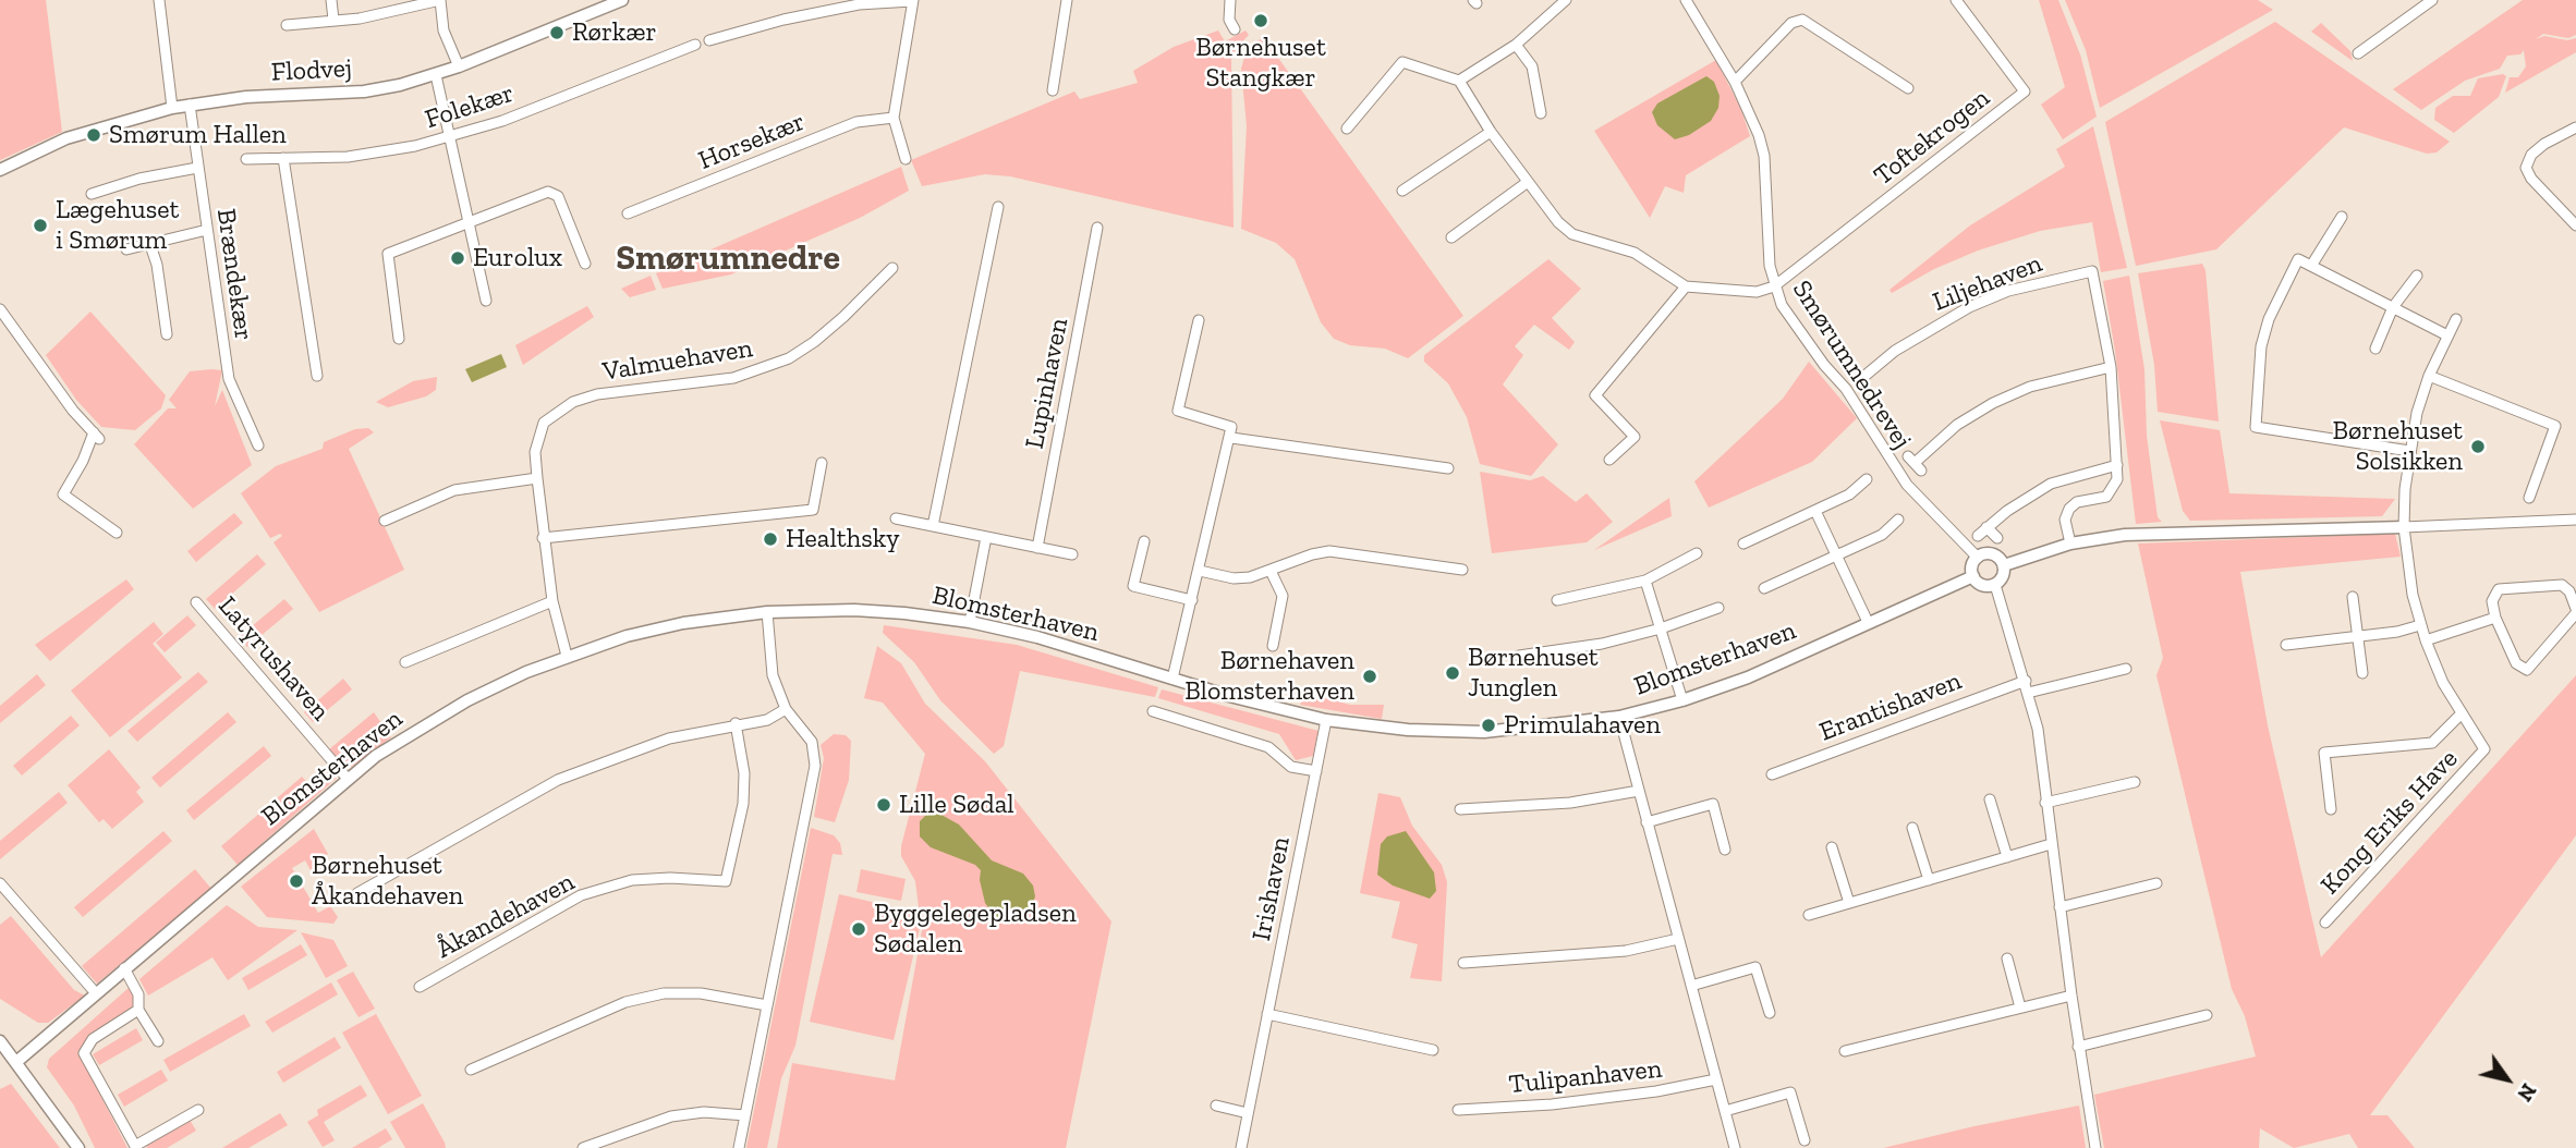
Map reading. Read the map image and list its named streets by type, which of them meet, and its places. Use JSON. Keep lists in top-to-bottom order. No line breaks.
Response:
{"streets":{"street":["Flodvej","Folekær","Toftekrogen","Horsekær","Brændekær","Liljehaven","Valmuehaven","Smørumnedrevej","Lupinhaven","Blomsterhaven","Latyrushaven","Erantishaven","Kong Eriks Have","Irishaven","Åkandehaven","Tulipanhaven"]},"crossings":[["Flodvej","Brændekær"],["Toftekrogen","Smørumnedrevej"],["Valmuehaven","Blomsterhaven"],["Smørumnedrevej","Blomsterhaven"],["Blomsterhaven","Latyrushaven"],["Blomsterhaven","Irishaven"]],"districts":["Smørumnedre"],"places":["Børnehuset Stangkær","Rørkær","Smørum Hallen","Lægehuset i Smørum","Eurolux","Børnehuset Solsikken","Healthsky","Børnehuset Junglen","Børnehaven Blomsterhaven","Primulahaven","Lille Sødal","Børnehuset Åkandehaven","Byggelegepladsen Sødalen"],"north":"bottom right"}
